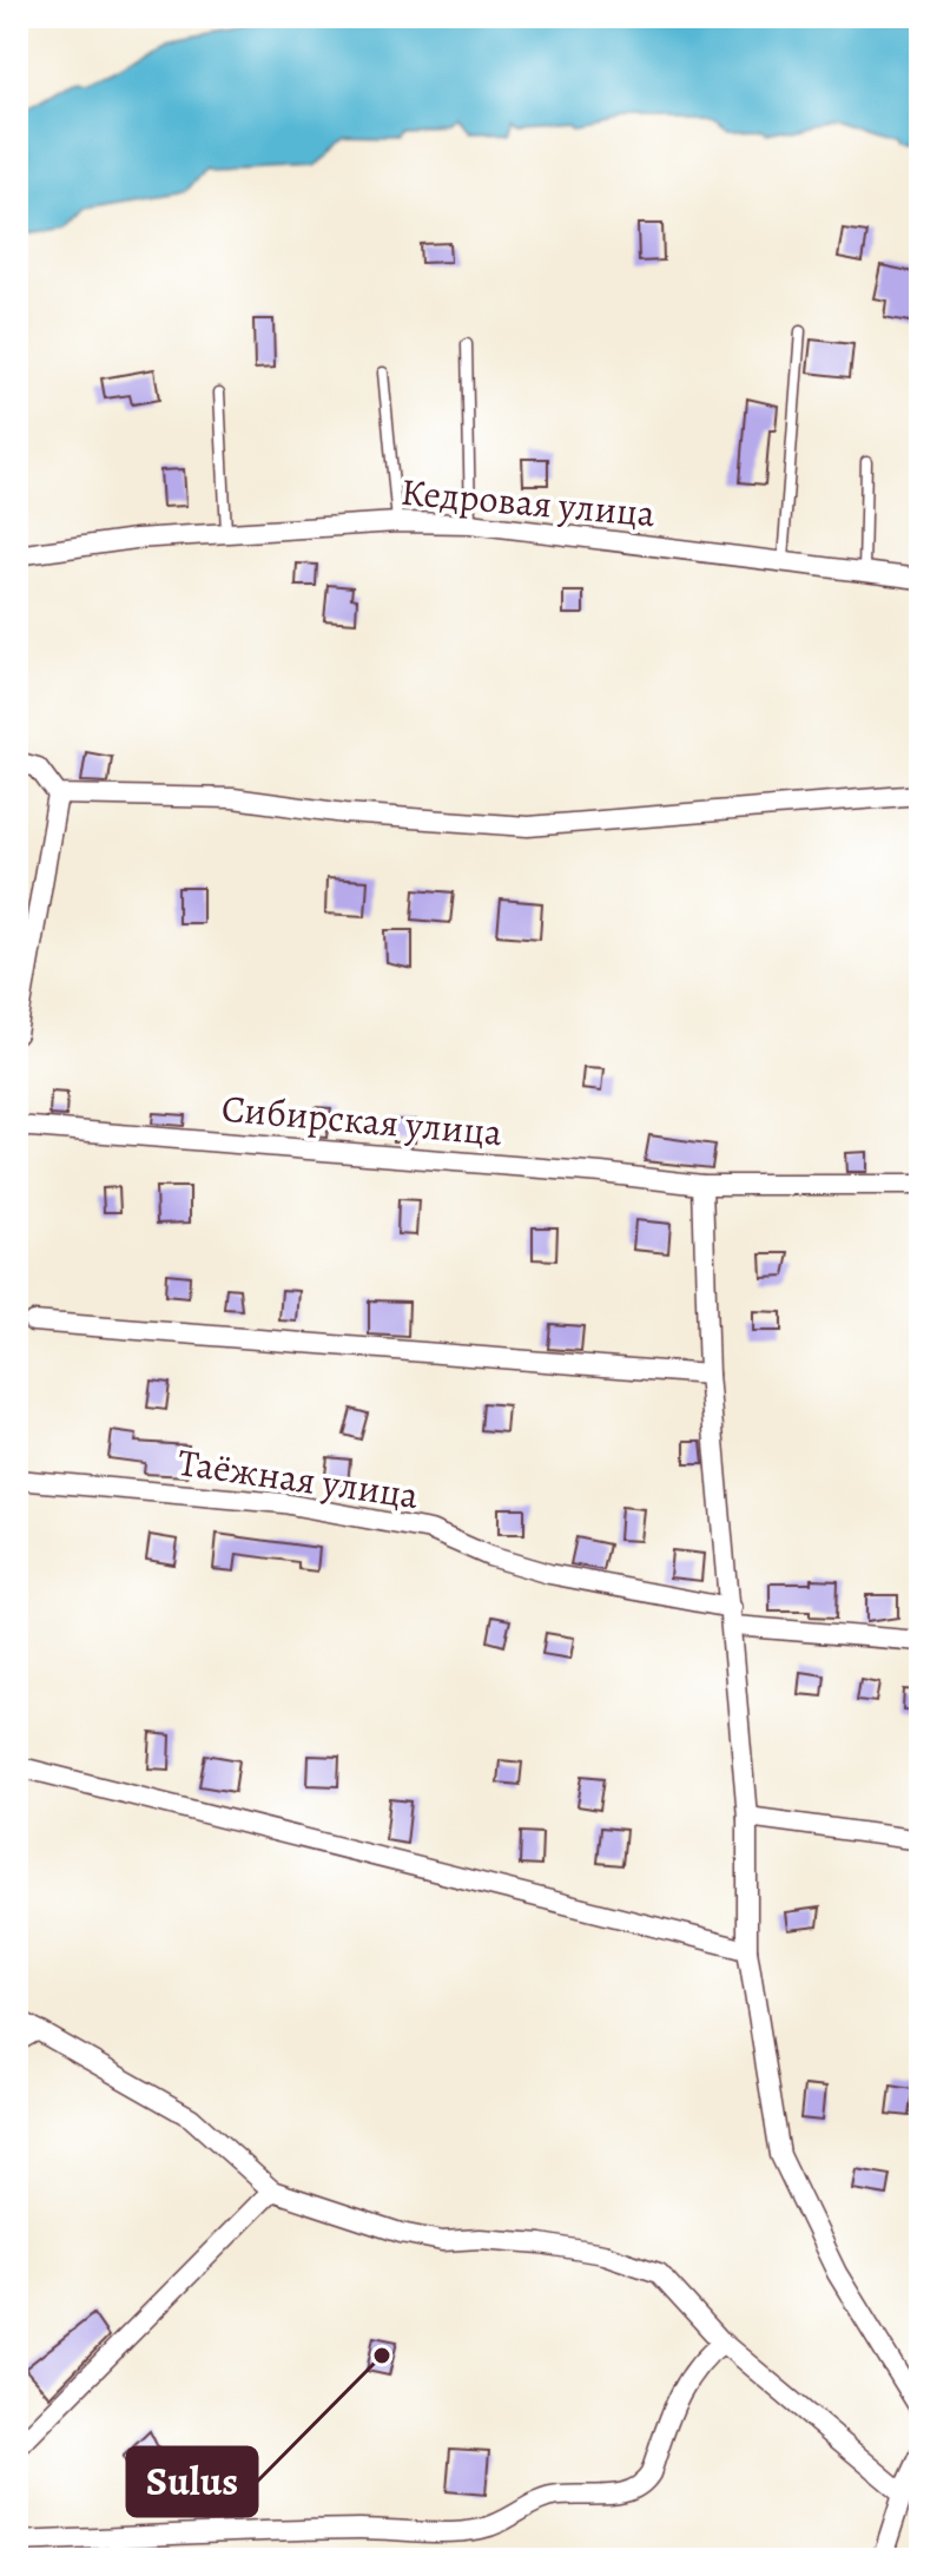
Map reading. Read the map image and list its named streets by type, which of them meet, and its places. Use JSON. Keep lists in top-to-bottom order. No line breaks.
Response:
{"streets":{"street":["Кедровая улица","Сибирская улица","Таёжная улица"]},"places":["Sulus"]}
